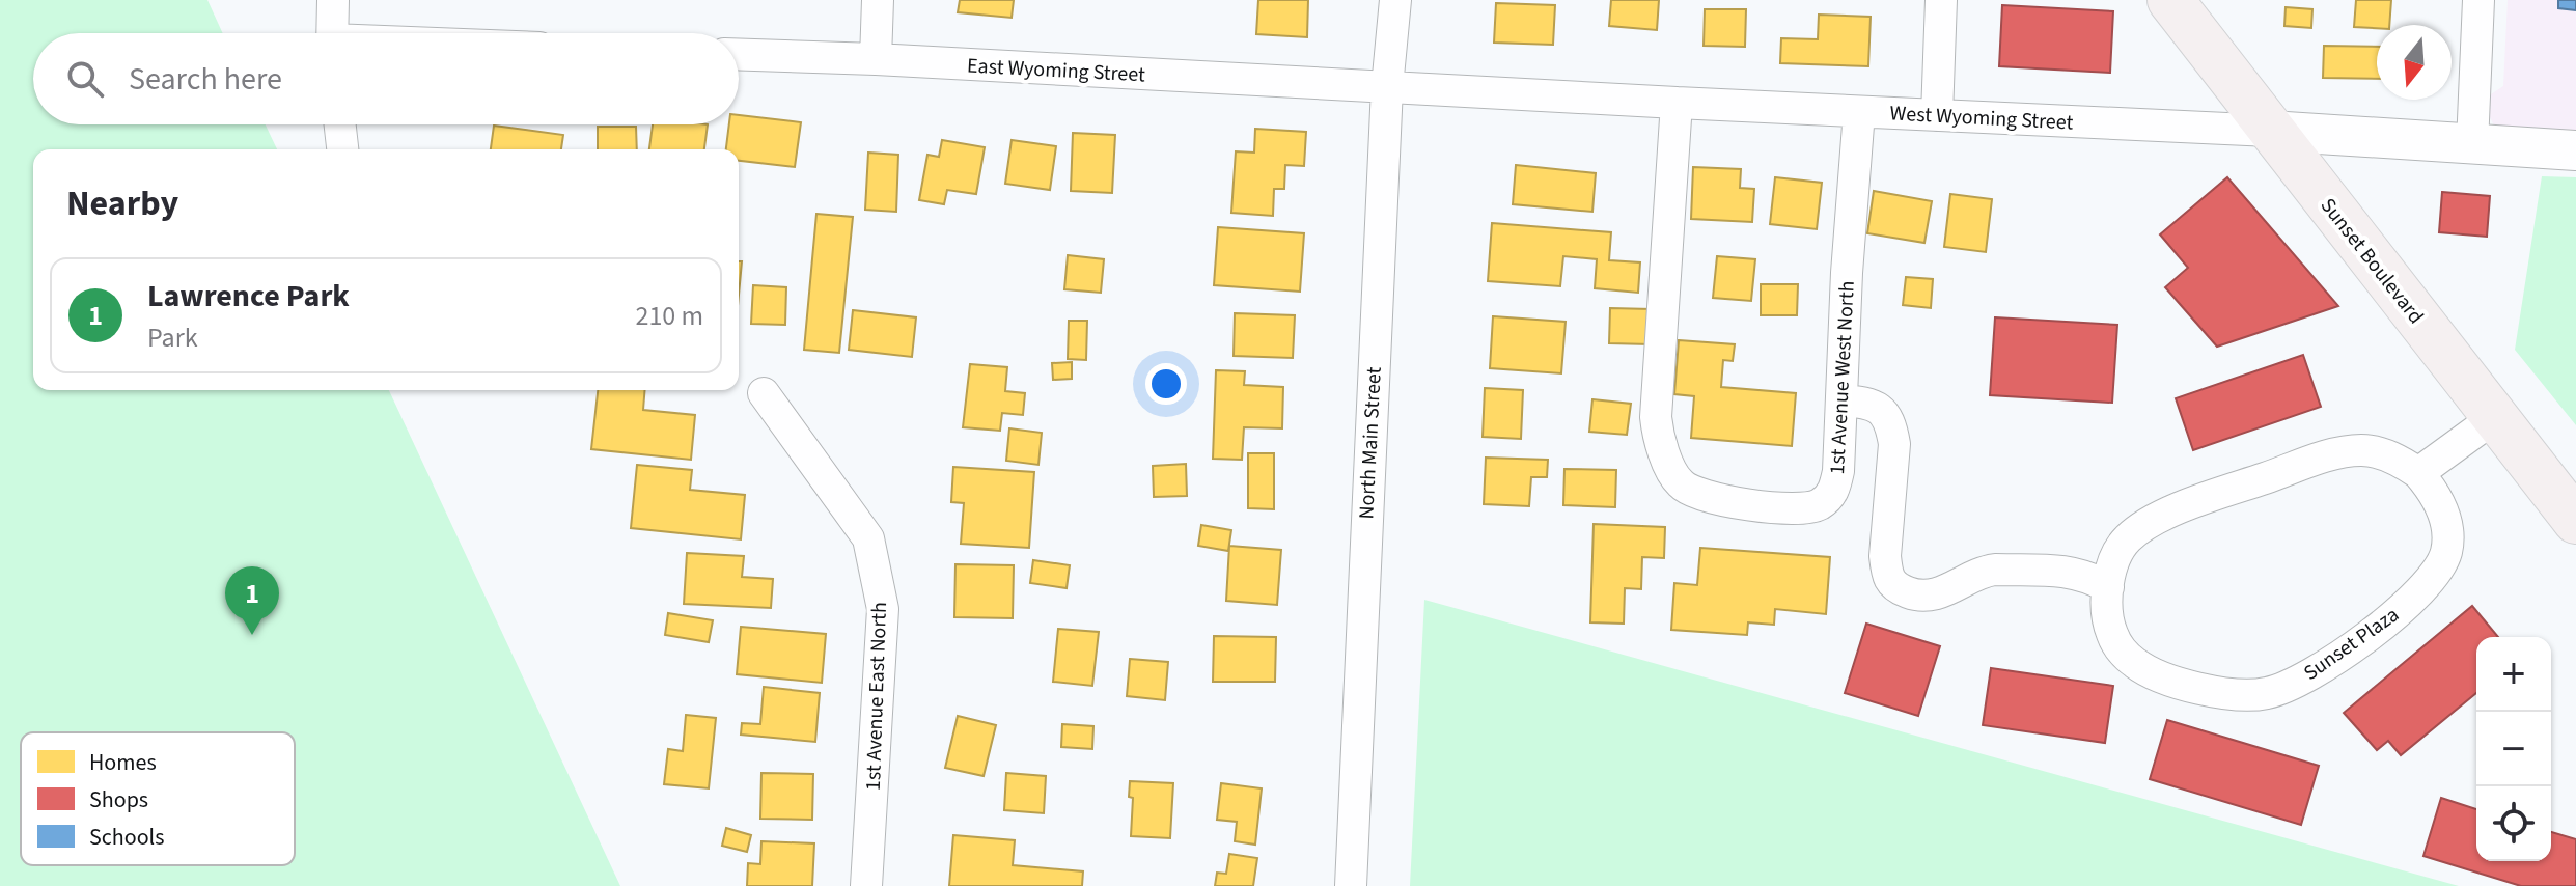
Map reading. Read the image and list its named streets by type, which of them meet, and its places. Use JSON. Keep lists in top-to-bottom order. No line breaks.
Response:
{"streets":{"main road":["Sunset Boulevard"],"street":["East Wyoming Street","West Wyoming Street","1st Avenue West North","North Main Street","Sunset Plaza","1st Avenue East North"]},"crossings":[["East Wyoming Street","West Wyoming Street"],["East Wyoming Street","North Main Street"],["West Wyoming Street","Sunset Boulevard"],["West Wyoming Street","1st Avenue West North"],["West Wyoming Street","North Main Street"]],"legend":["Homes","Shops","Schools"],"north":"bottom","page":{"search":"Search here","heading":"Nearby","list":[{"mark":"1","name":"Lawrence Park","note":"Park","value":"210 m"}],"pins":"1","map_buttons":["+","−"]}}
